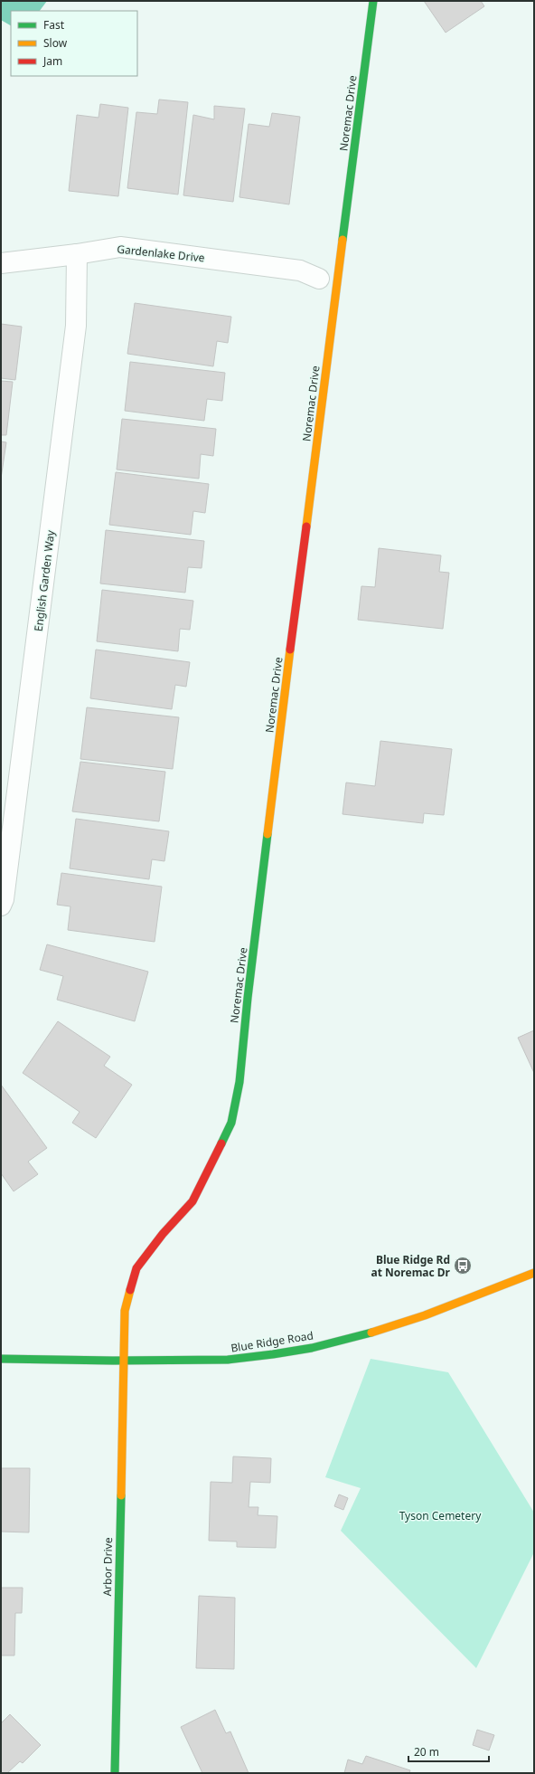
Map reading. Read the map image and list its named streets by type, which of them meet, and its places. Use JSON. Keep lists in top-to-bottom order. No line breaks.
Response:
{"streets":{"street":["Noremac Drive","Gardenlake Drive","English Garden Way","Blue Ridge Road","Arbor Drive"]},"crossings":[["Noremac Drive","Blue Ridge Road"],["Noremac Drive","Arbor Drive"],["Gardenlake Drive","English Garden Way"],["Blue Ridge Road","Arbor Drive"]],"parks":["Tyson Cemetery"],"places":{"bus stop":["Blue Ridge Rd at Noremac Dr"]},"legend":["Fast","Slow","Jam"],"scale_bar":"20 m"}
